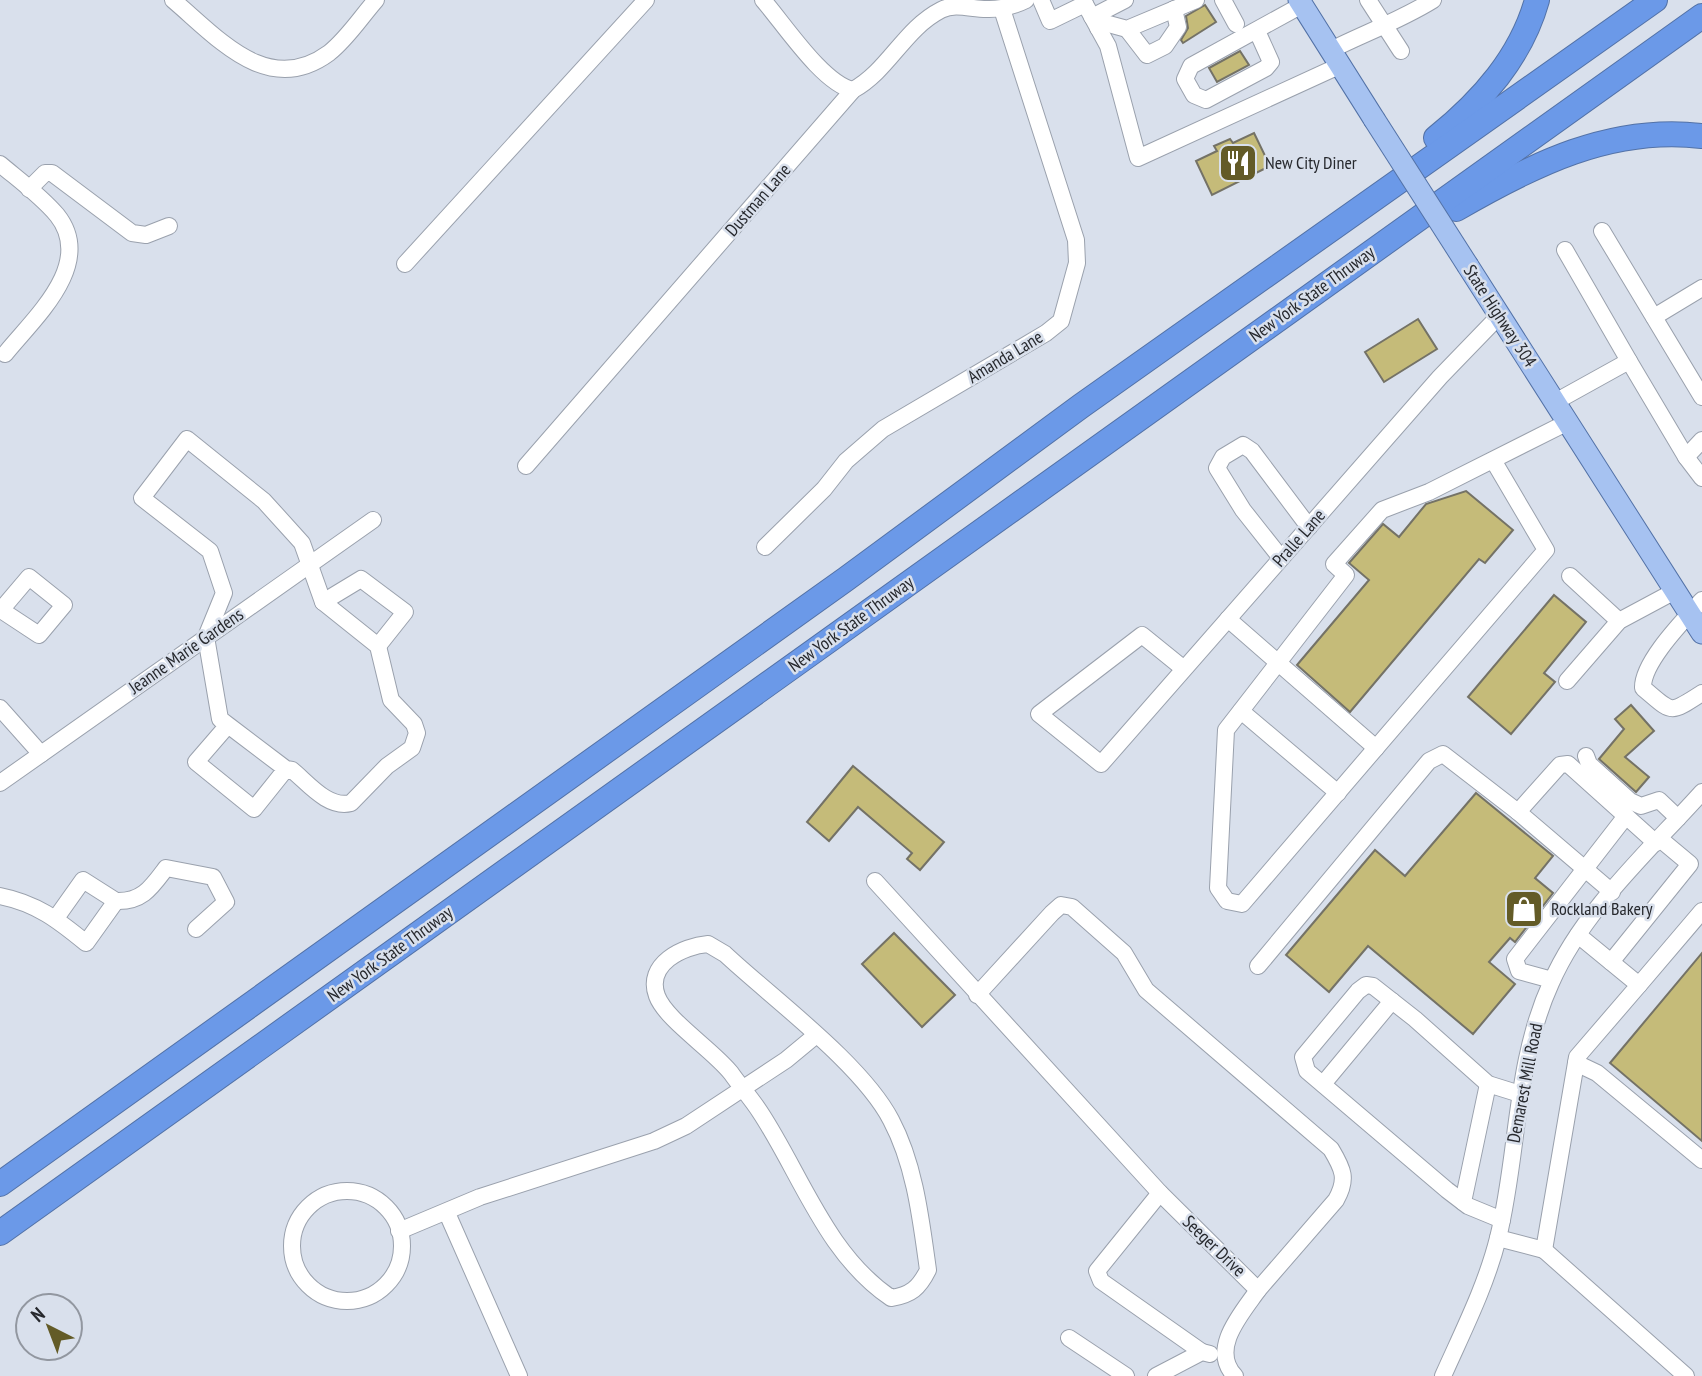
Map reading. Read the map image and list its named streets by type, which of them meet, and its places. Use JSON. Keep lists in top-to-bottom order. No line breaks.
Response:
{"streets":{"highway":["New York State Thruway"],"main road":["State Highway 304"],"street":["Dustman Lane","Amanda Lane","Pralle Lane","Jeanne Marie Gardens","Demarest Mill Road","Seeger Drive"]},"crossings":[["Dustman Lane","Amanda Lane"],["State Highway 304","Pralle Lane"]],"places":{"restaurant":["New City Diner"],"shop":["Rockland Bakery"]},"north":"top left"}
